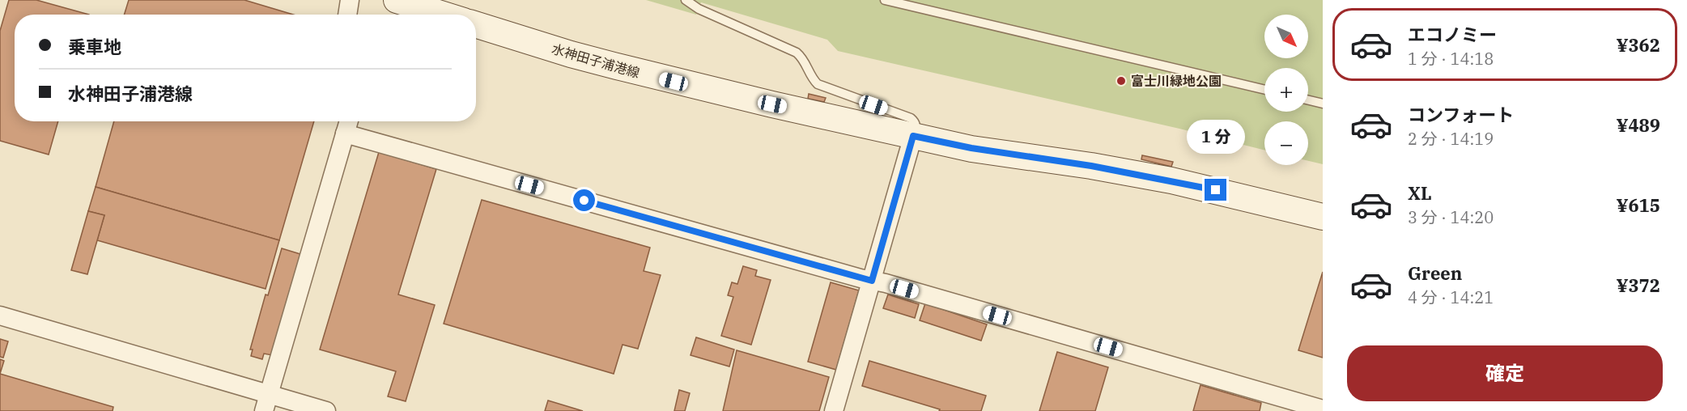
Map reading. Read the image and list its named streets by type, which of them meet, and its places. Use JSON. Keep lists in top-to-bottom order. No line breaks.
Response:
{"streets":{"main road":["水神田子浦港線"]},"places":["富士川緑地公園"],"north":"bottom right","page":{"list":[{"name":"エコノミー","note":"1 分 · 14:18","value":"¥362"},{"name":"コンフォート","note":"2 分 · 14:19","value":"¥489"},{"name":"XL","note":"3 分 · 14:20","value":"¥615"},{"name":"Green","note":"4 分 · 14:21","value":"¥372"}],"map_buttons":["+","−"],"banner":["乗車地","水神田子浦港線"],"bubble":"1 分","buttons":"確定"}}
